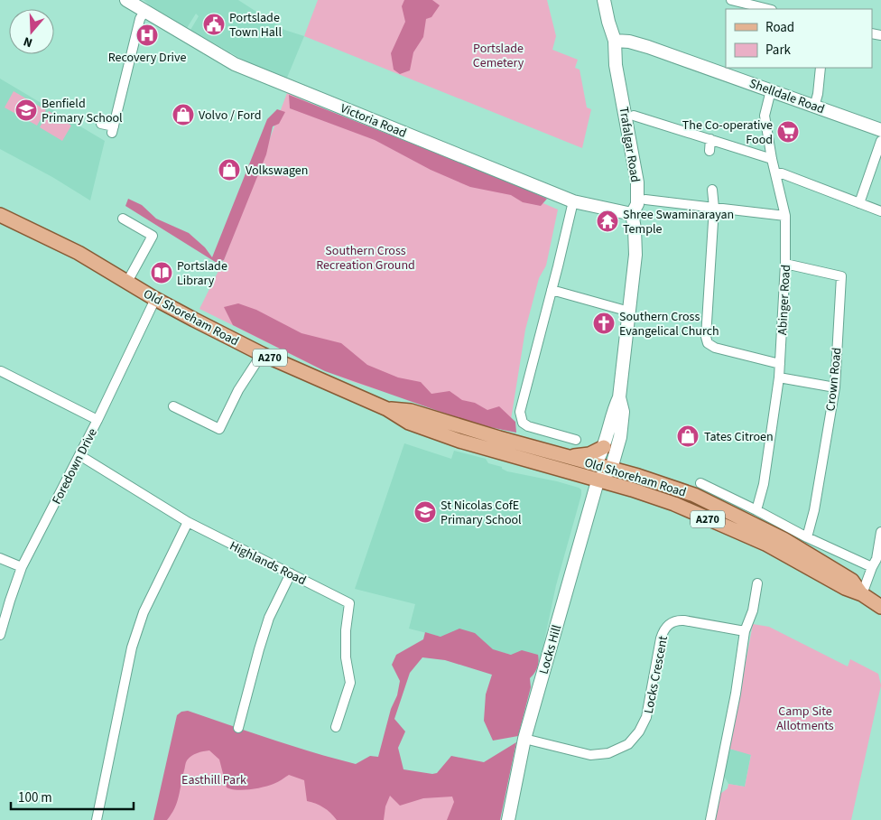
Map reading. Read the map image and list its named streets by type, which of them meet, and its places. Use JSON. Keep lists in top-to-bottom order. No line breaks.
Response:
{"streets":{"main road":["Shelldale Road","Victoria Road","Trafalgar Road","Old Shoreham Road","A270","Locks Hill"],"street":["Abinger Road","Crown Road","Foredown Drive","Highlands Road","Locks Crescent"]},"crossings":[["Shelldale Road","Trafalgar Road"],["Shelldale Road","Abinger Road"],["Victoria Road","Trafalgar Road"],["Trafalgar Road","Old Shoreham Road"],["Abinger Road","Crown Road"],["Old Shoreham Road","Foredown Drive"],["Old Shoreham Road","Locks Hill"],["Foredown Drive","Highlands Road"],["Locks Hill","Locks Crescent"]],"parks":["Portslade Cemetery","Southern Cross Recreation Ground","Camp Site Allotments","Easthill Park"],"places":{"public building":["Portslade Town Hall"],"hospital":["Recovery Drive"],"school or university":["Benfield Primary School","St Nicolas CofE Primary School"],"shop":["Volvo / Ford","Volkswagen","Tates Citroen"],"supermarket":["The Co-operative Food"],"temple":["Shree Swaminarayan Temple"],"library":["Portslade Library"],"church":["Southern Cross Evangelical Church"]},"legend":["Road","Park"],"scale_bar":"100 m","north":"bottom"}
